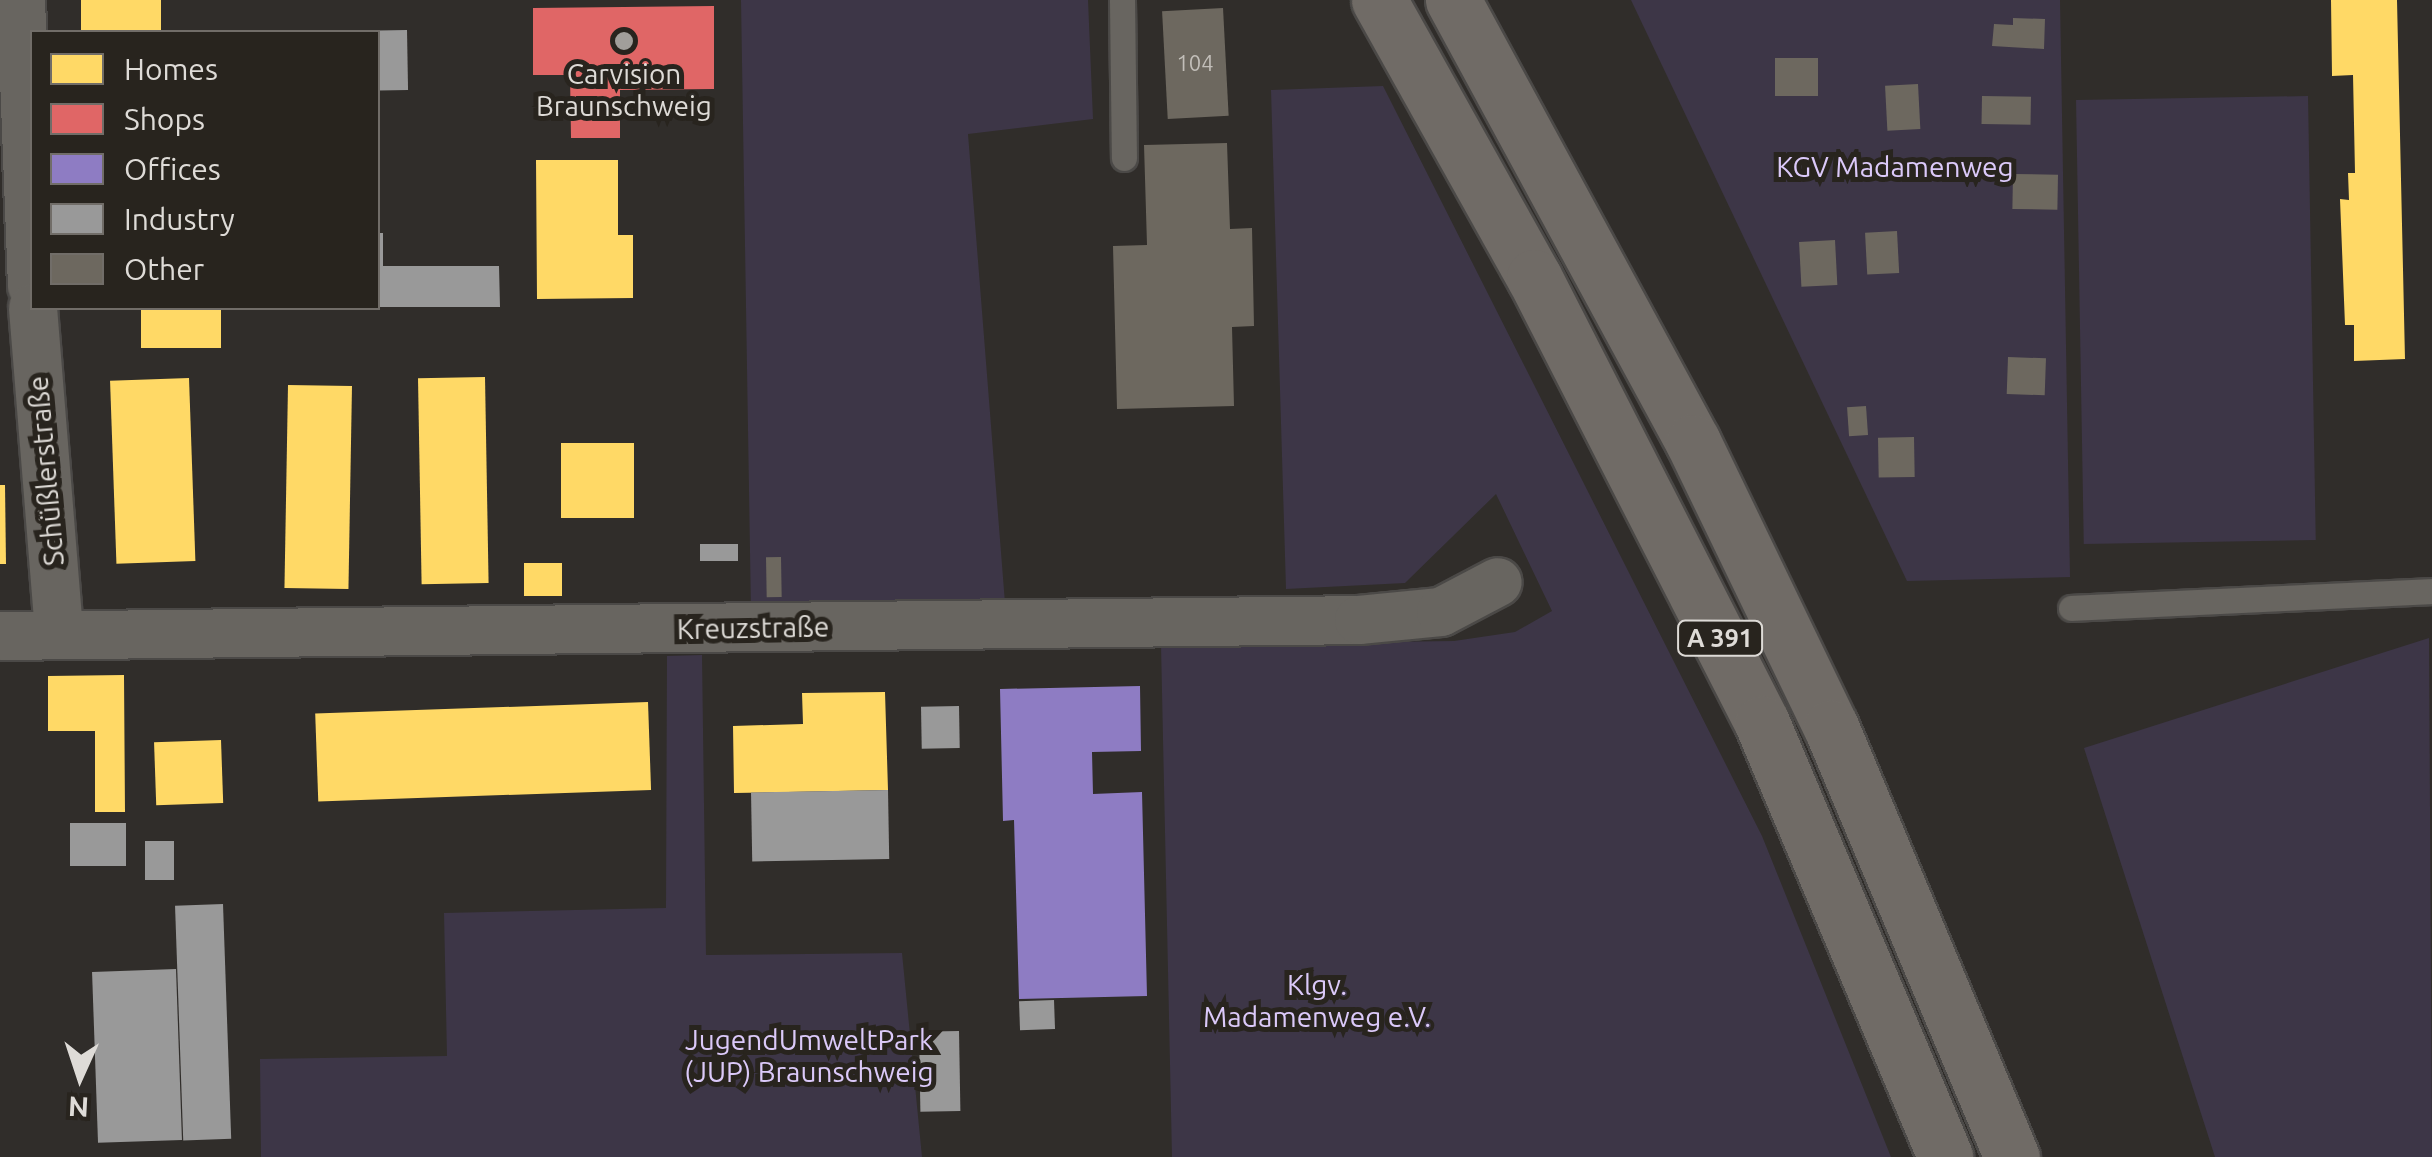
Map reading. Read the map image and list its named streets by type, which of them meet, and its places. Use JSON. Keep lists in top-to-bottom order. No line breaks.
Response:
{"streets":{"highway":["A 391"],"street":["Schüßlerstraße","Kreuzstraße"]},"crossings":[["Schüßlerstraße","Kreuzstraße"]],"parks":["KGV Madamenweg","Klgv. Madamenweg e.V.","JugendUmweltPark (JUP) Braunschweig"],"places":["Carvision Braunschweig"],"house_numbers":["104"],"legend":["Homes","Shops","Offices","Industry","Other"],"north":"bottom"}
